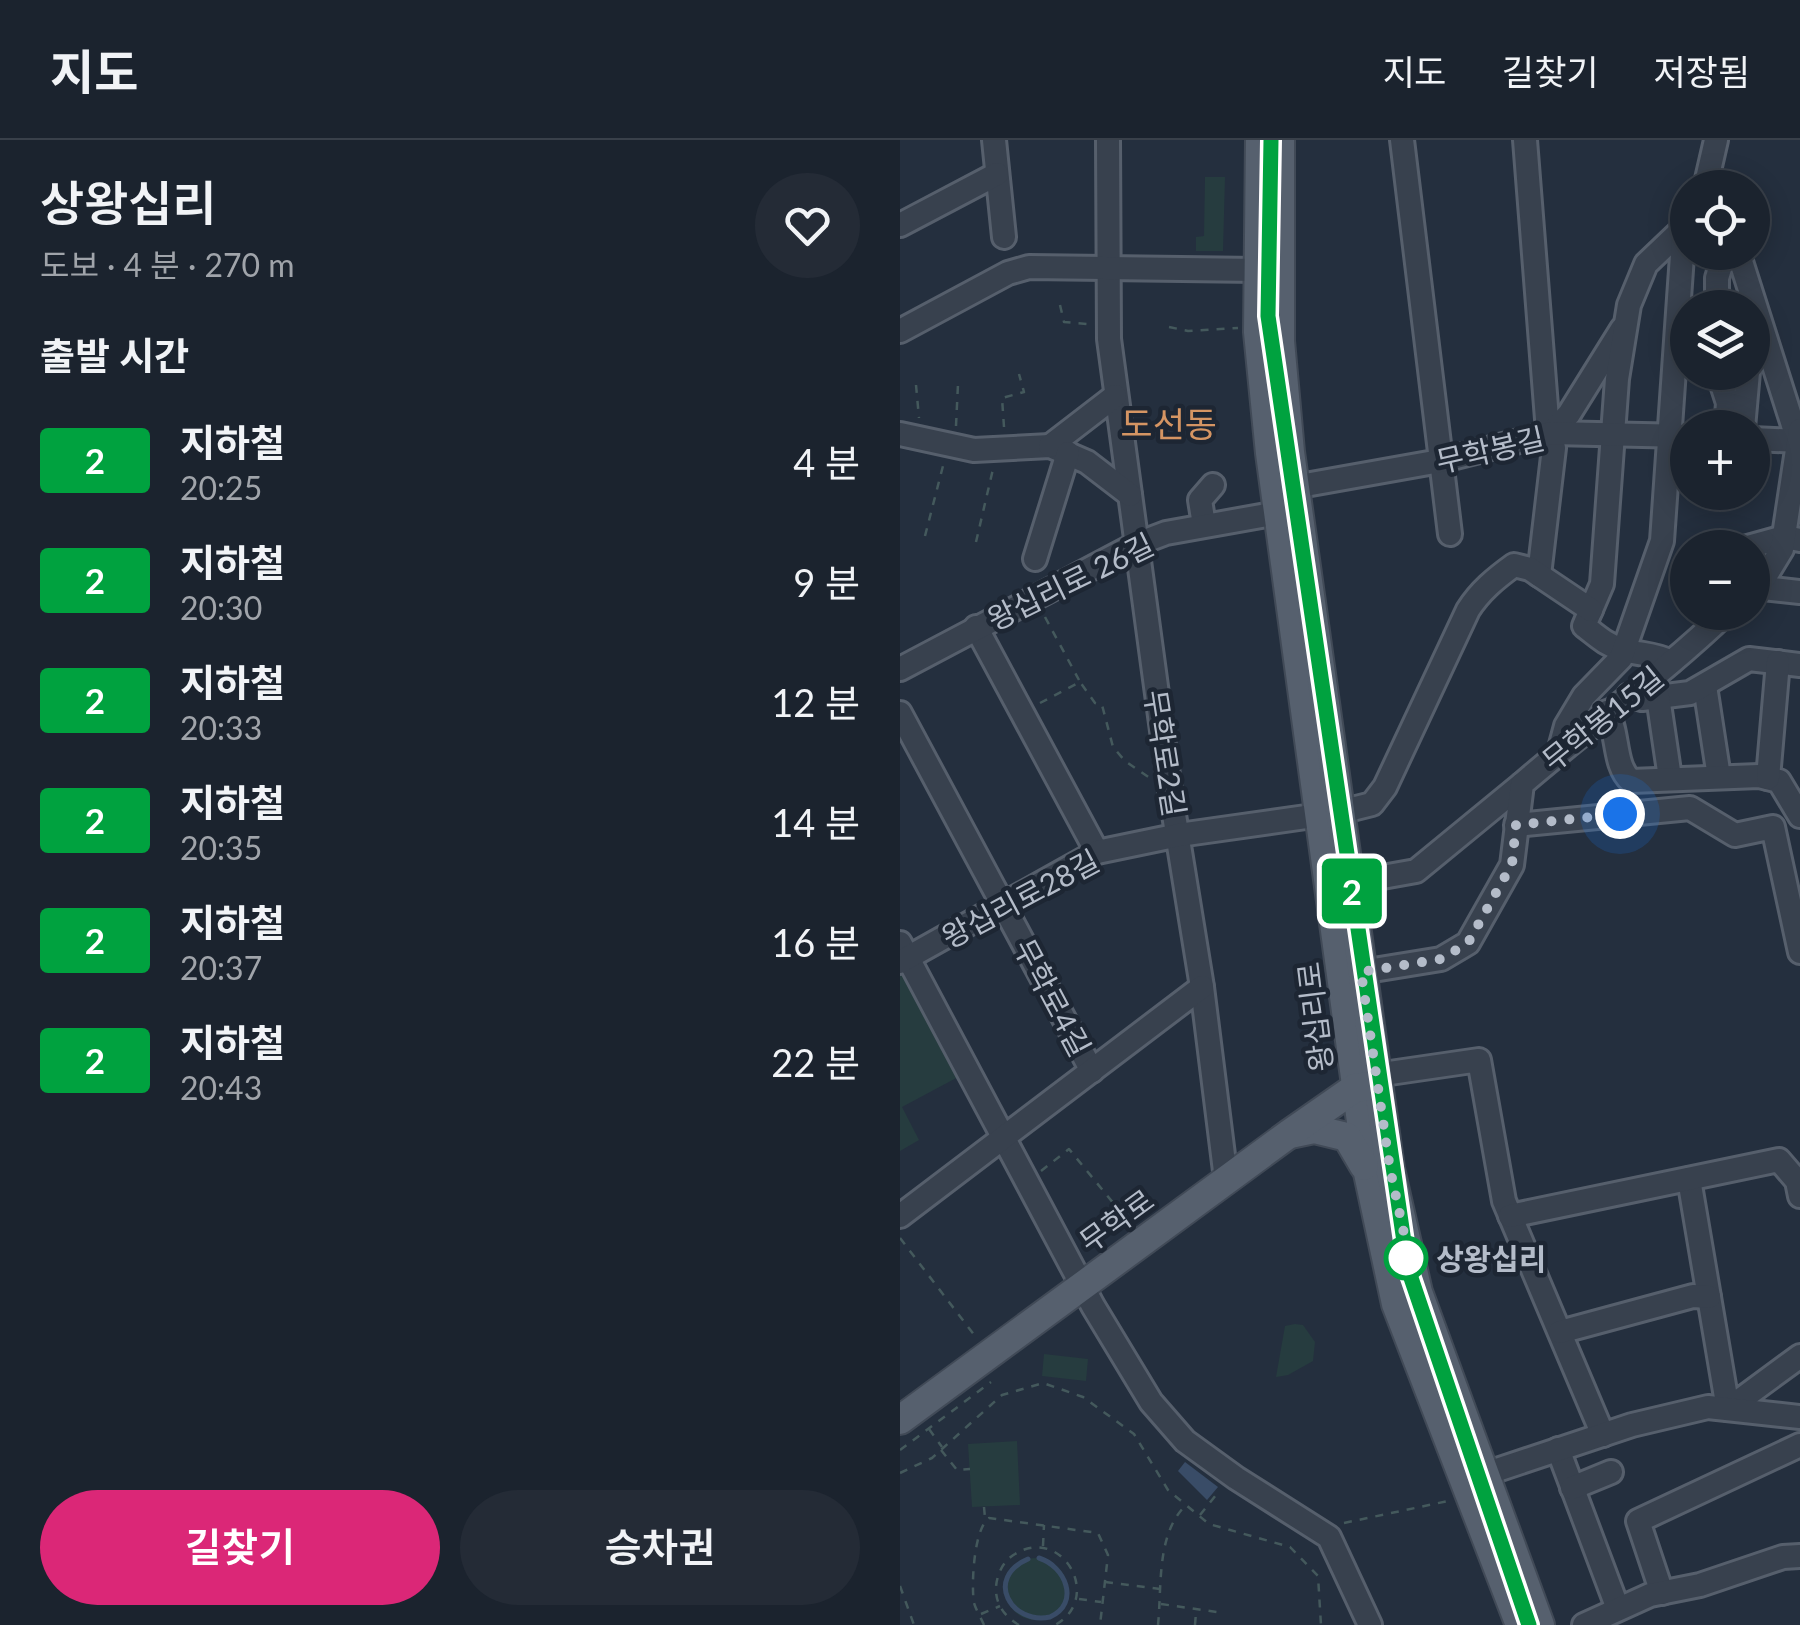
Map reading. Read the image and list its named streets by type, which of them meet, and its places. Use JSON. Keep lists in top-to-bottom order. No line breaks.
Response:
{"streets":{"main road":["왕십리로","무학로"],"street":["무학봉길","왕십리로 26길","무학봉15길","무학로2길","왕십리로28길","무학로4길"]},"crossings":[["무학봉길","왕십리로"],["왕십리로 26길","무학로2길"],["왕십리로 26길","왕십리로"],["무학봉15길","왕십리로"],["무학로2길","왕십리로28길"],["무학로2길","무학로"],["왕십리로28길","무학로4길"],["왕십리로28길","왕십리로"],["왕십리로","무학로"]],"districts":["도선동"],"places":["상왕십리"],"lines":["metro line 2"],"page":{"header":"지도","nav":["지도","길찾기","저장됨"],"heading":[["상왕십리","도보 · 4 분 · 270 m"],"출발 시간"],"on_map":"2","map_buttons":["+","−"],"list":[{"mark":"2","name":"지하철","note":"20:25","value":"4 분"},{"mark":"2","name":"지하철","note":"20:30","value":"9 분"},{"mark":"2","name":"지하철","note":"20:33","value":"12 분"},{"mark":"2","name":"지하철","note":"20:35","value":"14 분"},{"mark":"2","name":"지하철","note":"20:37","value":"16 분"},{"mark":"2","name":"지하철","note":"20:43","value":"22 분"}],"buttons":["길찾기","승차권"]}}
